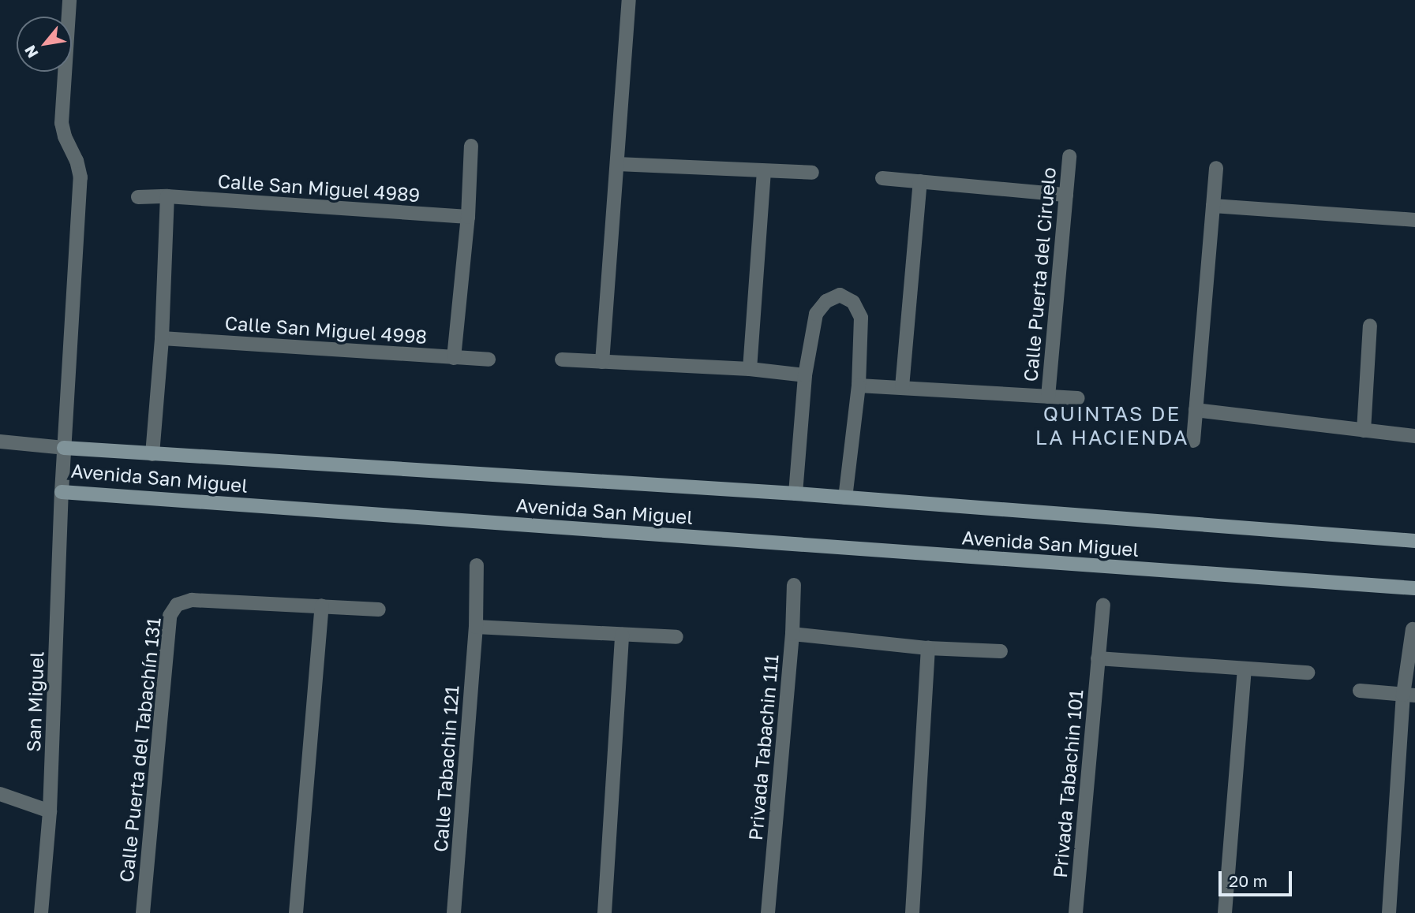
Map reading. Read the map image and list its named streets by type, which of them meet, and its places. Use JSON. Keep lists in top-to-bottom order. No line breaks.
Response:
{"streets":{"street":["Calle San Miguel 4989","Calle Puerta del Ciruelo","Calle San Miguel 4998","Avenida San Miguel","San Miguel","Privada Tabachin 111","Calle Puerta del Tabachín 131","Calle Tabachin 121","Privada Tabachin 101"]},"crossings":[["Avenida San Miguel","San Miguel"]],"districts":["QUINTAS DE LA HACIENDA"],"scale_bar":"20 m","north":"bottom left"}
